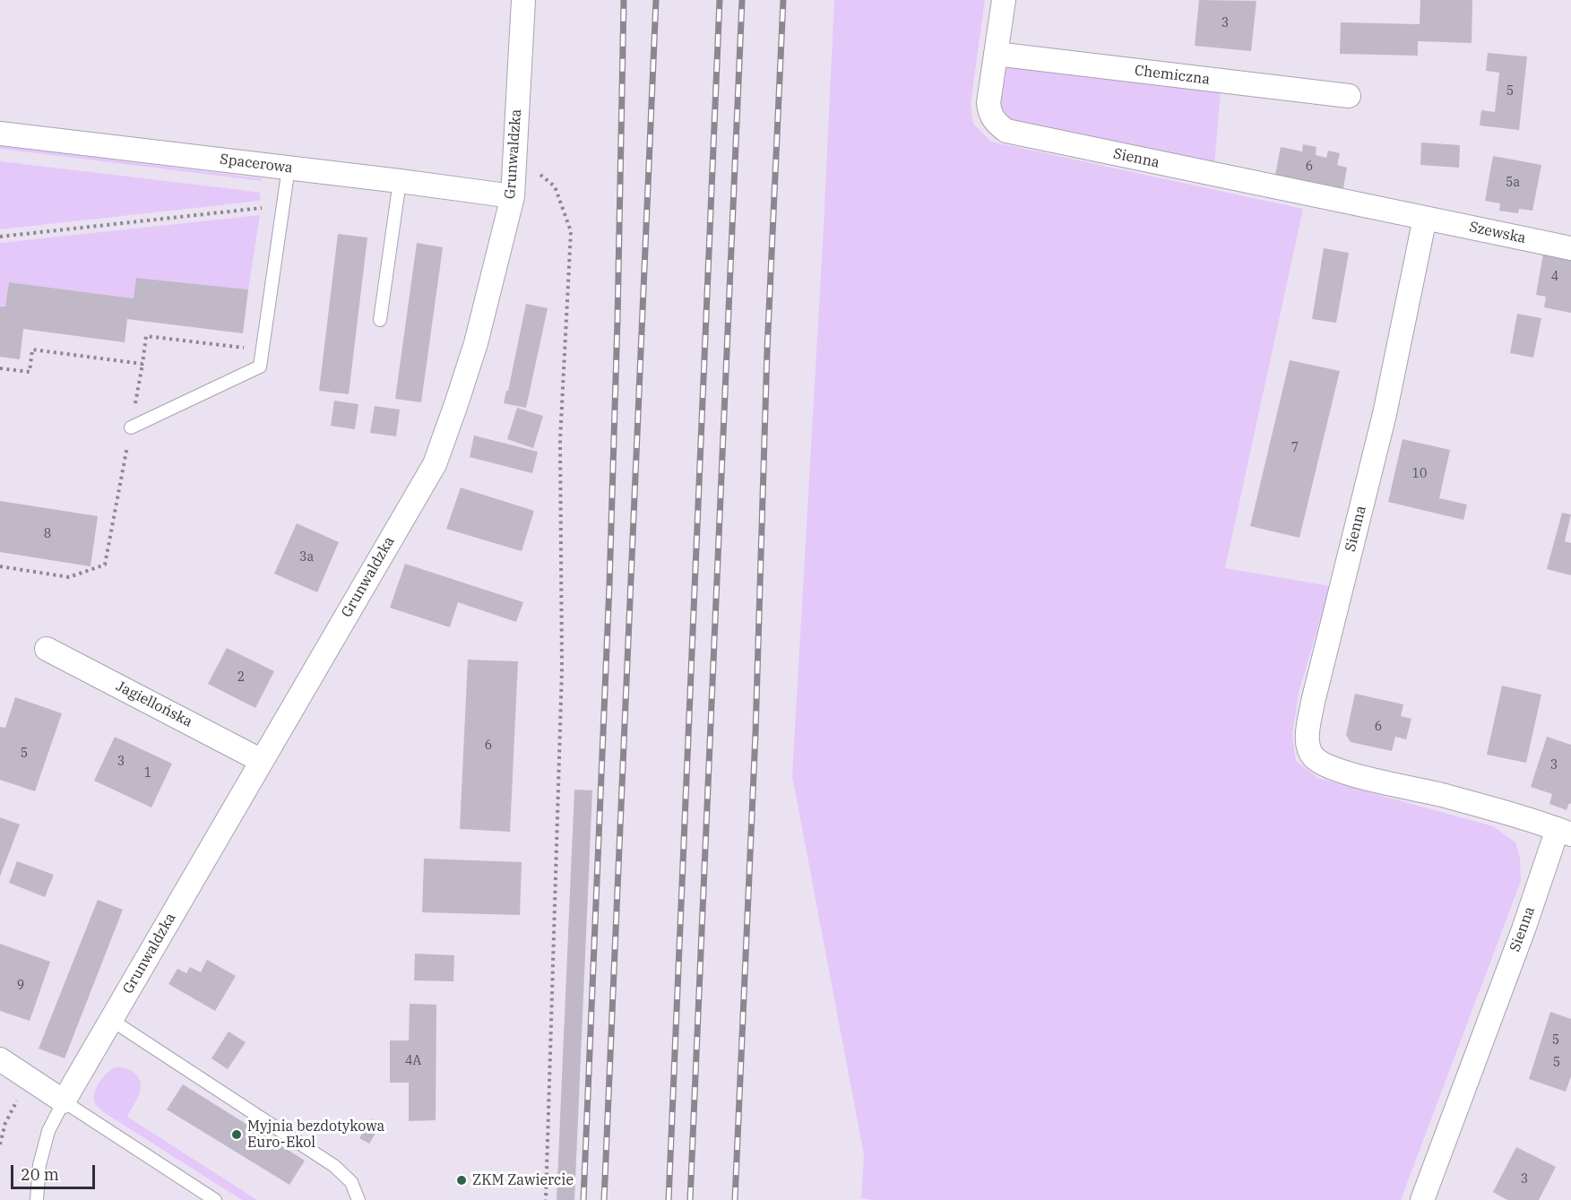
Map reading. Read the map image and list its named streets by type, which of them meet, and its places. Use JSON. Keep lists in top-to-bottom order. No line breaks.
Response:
{"streets":{"street":["Chemiczna","Grunwaldzka","Sienna","Spacerowa","Szewska","Jagiellońska"]},"crossings":[["Chemiczna","Sienna"],["Grunwaldzka","Spacerowa"],["Grunwaldzka","Jagiellońska"],["Sienna","Szewska"]],"places":["Myjnia bezdotykowa Euro-Ekol","ZKM Zawiercie"],"house_numbers":["3","5","6","5a","4","7","10","8","3a","2","6","6","5","3","3","1","9","5","4A","5","3"],"scale_bar":"20 m"}
